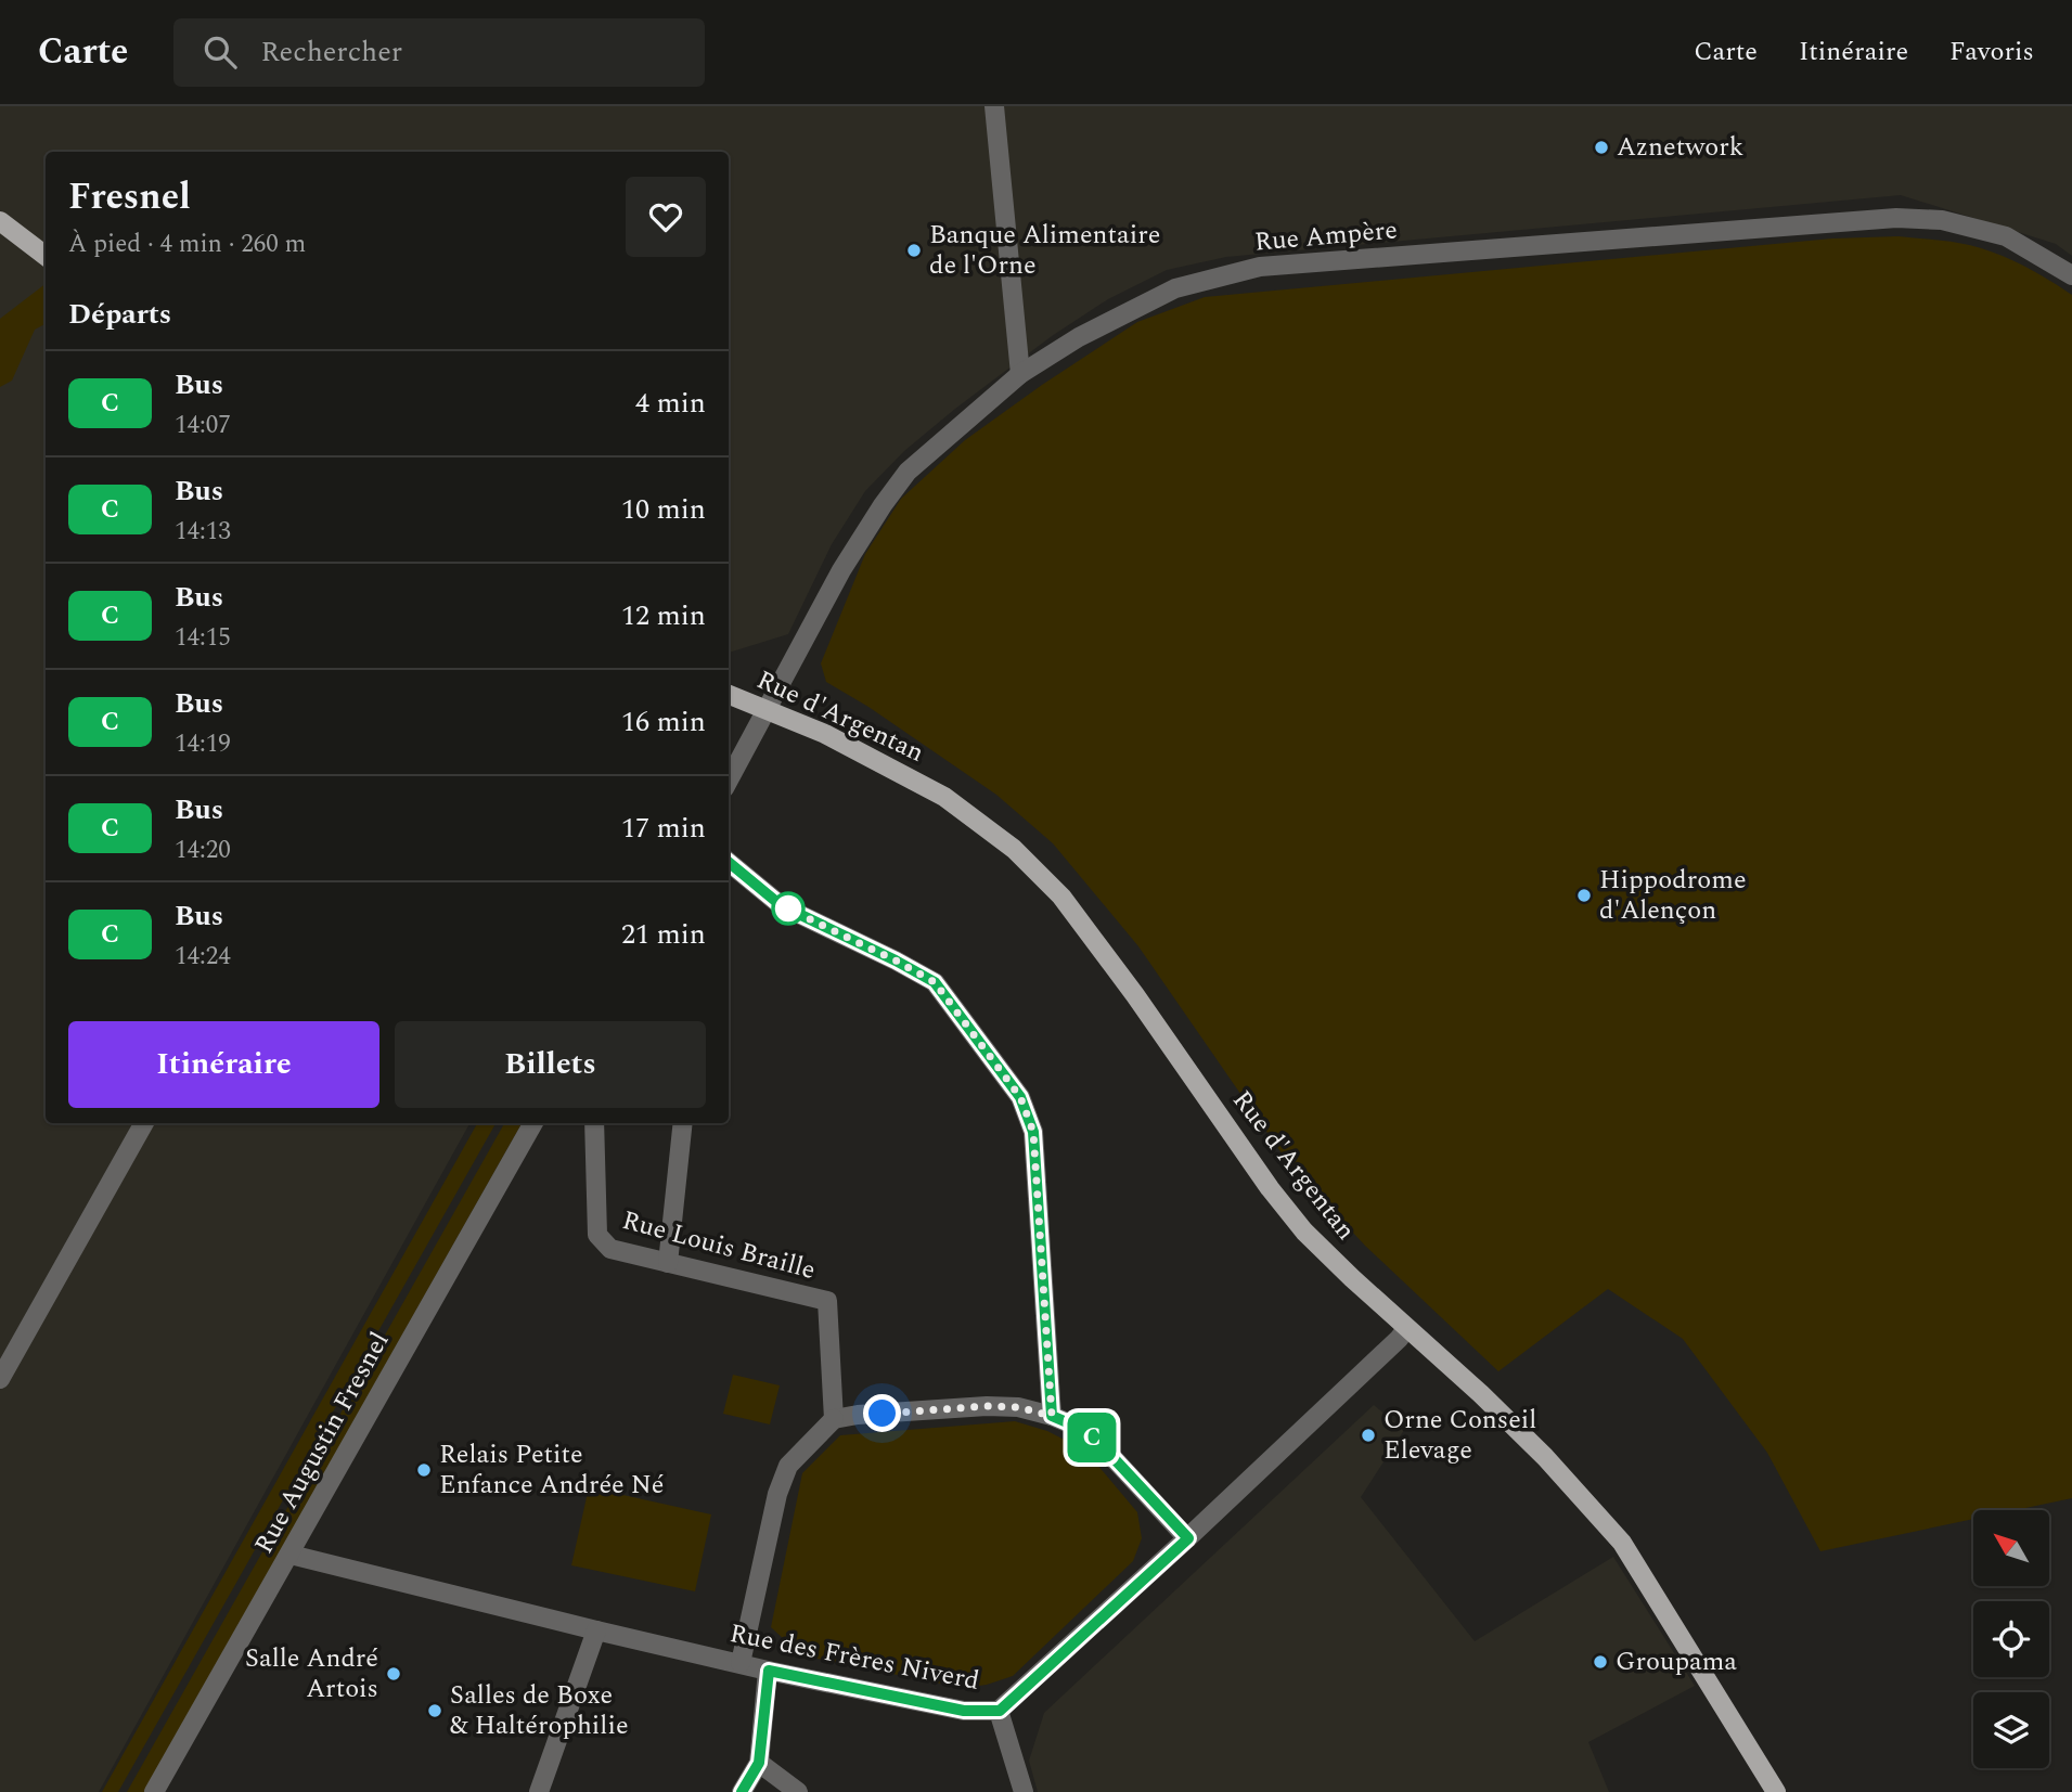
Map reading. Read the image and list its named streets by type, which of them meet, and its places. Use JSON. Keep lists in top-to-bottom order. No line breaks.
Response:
{"streets":{"main road":["Rue d'Argentan"],"street":["Rue Ampère","Rue Louis Braille","Rue Augustin Fresnel","Rue des Frères Niverd"]},"crossings":[["Rue Ampère","Rue d'Argentan"],["Rue d'Argentan","Rue des Frères Niverd"],["Rue Augustin Fresnel","Rue des Frères Niverd"]],"places":["Aznetwork","Banque Alimentaire de l'Orne","Hippodrome d'Alençon","Orne Conseil Elevage","Relais Petite Enfance Andrée Né","Groupama","Salle André Artois","Salles de Boxe & Haltérophilie"],"lines":["bus line C"],"north":"top left","page":{"header":"Carte","search":"Rechercher","nav":["Carte","Itinéraire","Favoris"],"on_map":"C","heading":[["Fresnel","À pied · 4 min · 260 m"],"Départs"],"list":[{"mark":"C","name":"Bus","note":"14:07","value":"4 min"},{"mark":"C","name":"Bus","note":"14:13","value":"10 min"},{"mark":"C","name":"Bus","note":"14:15","value":"12 min"},{"mark":"C","name":"Bus","note":"14:19","value":"16 min"},{"mark":"C","name":"Bus","note":"14:20","value":"17 min"},{"mark":"C","name":"Bus","note":"14:24","value":"21 min"}],"buttons":["Itinéraire","Billets"]}}
